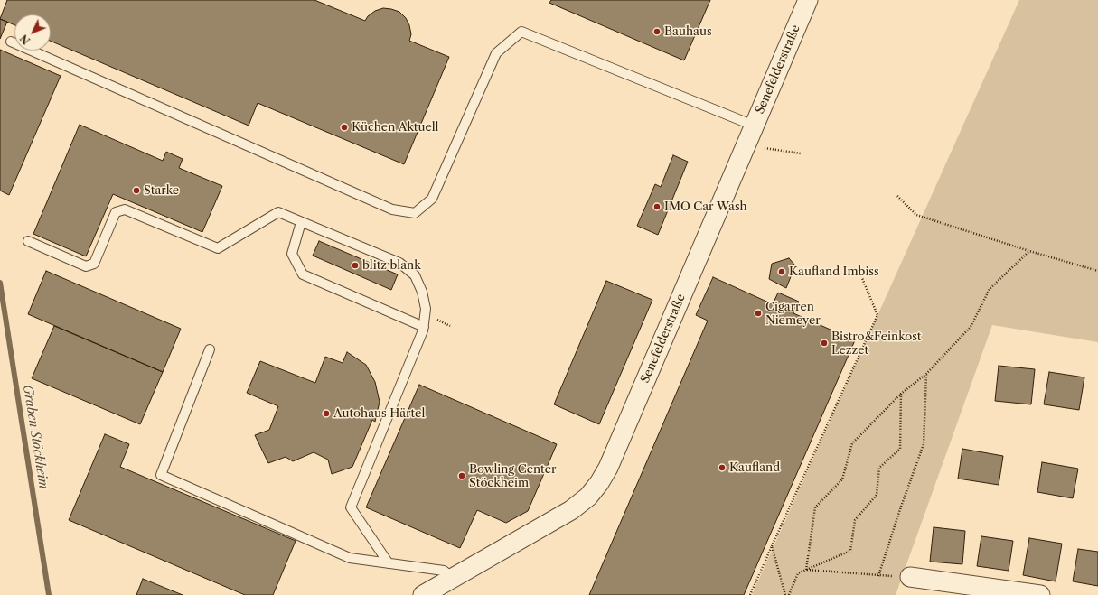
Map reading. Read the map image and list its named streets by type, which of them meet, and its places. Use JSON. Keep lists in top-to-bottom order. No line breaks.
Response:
{"streets":{"street":["Senefelderstraße"]},"water":["Graben Stöckheim"],"places":["Bauhaus","Küchen Aktuell","Starke","IMO Car Wash","blitz blank","Kaufland Imbiss","Cigarren Niemeyer","Bistro&Feinkost Lezzet","Autohaus Härtel","Kaufland","Bowling Center Stöckheim"],"north":"bottom left"}
